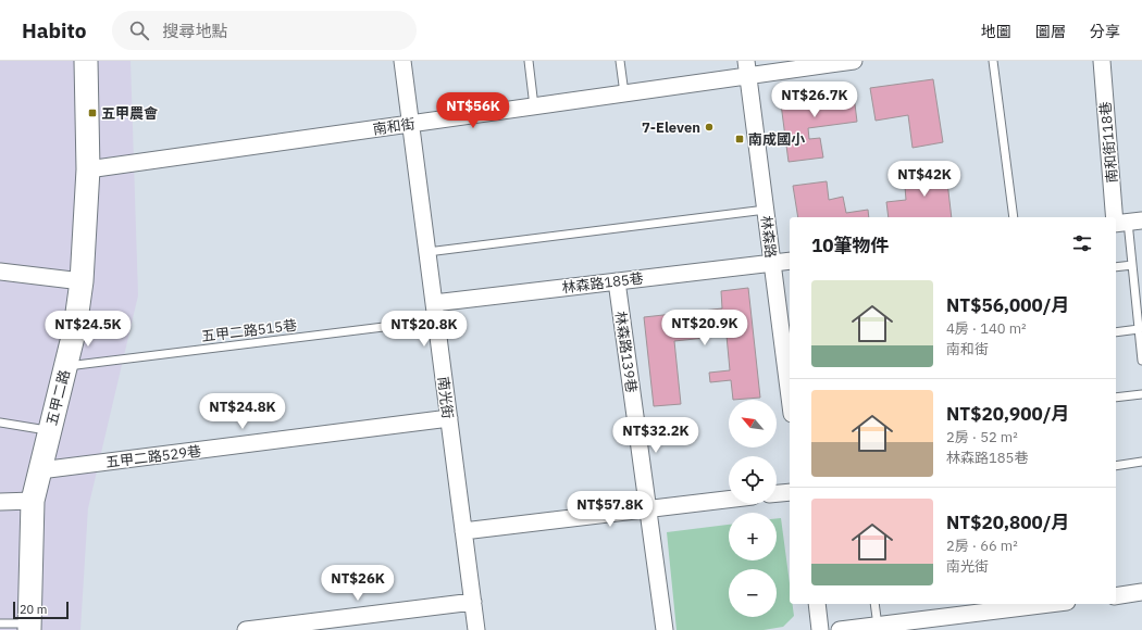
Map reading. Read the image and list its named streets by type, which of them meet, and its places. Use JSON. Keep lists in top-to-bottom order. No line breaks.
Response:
{"streets":{"main road":["五甲二路"],"street":["南和街","南和街118巷","林森路","林森路185巷","林森路139巷","南光街","五甲二路529巷"],"lane":["五甲二路515巷"]},"crossings":[["南和街","林森路"],["南和街","五甲二路"],["南和街","南光街"],["林森路","林森路185巷"],["林森路185巷","林森路139巷"],["林森路185巷","南光街"],["五甲二路515巷","五甲二路"],["五甲二路515巷","南光街"],["五甲二路","五甲二路529巷"],["南光街","五甲二路529巷"]],"places":{"transit":["五甲農會","南成國小"],"other":["7-Eleven"]},"scale_bar":"20 m","north":"top left","page":{"header":"Habito","search":"搜尋地點","nav":["地圖","圖層","分享"],"price":["NT$26.7K","NT$56K","NT$42K","NT$20.9K","NT$24.5K","NT$20.8K","NT$24.8K","NT$32.2K","NT$57.8K","NT$26K"],"heading":"10筆物件","list":[{"name":"NT$56,000/月","note":"4房 · 140 m² · 南和街"},{"name":"NT$20,900/月","note":"2房 · 52 m² · 林森路185巷"},{"name":"NT$20,800/月","note":"2房 · 66 m² · 南光街"}],"map_buttons":["+","−"],"scale":"20 m"}}
